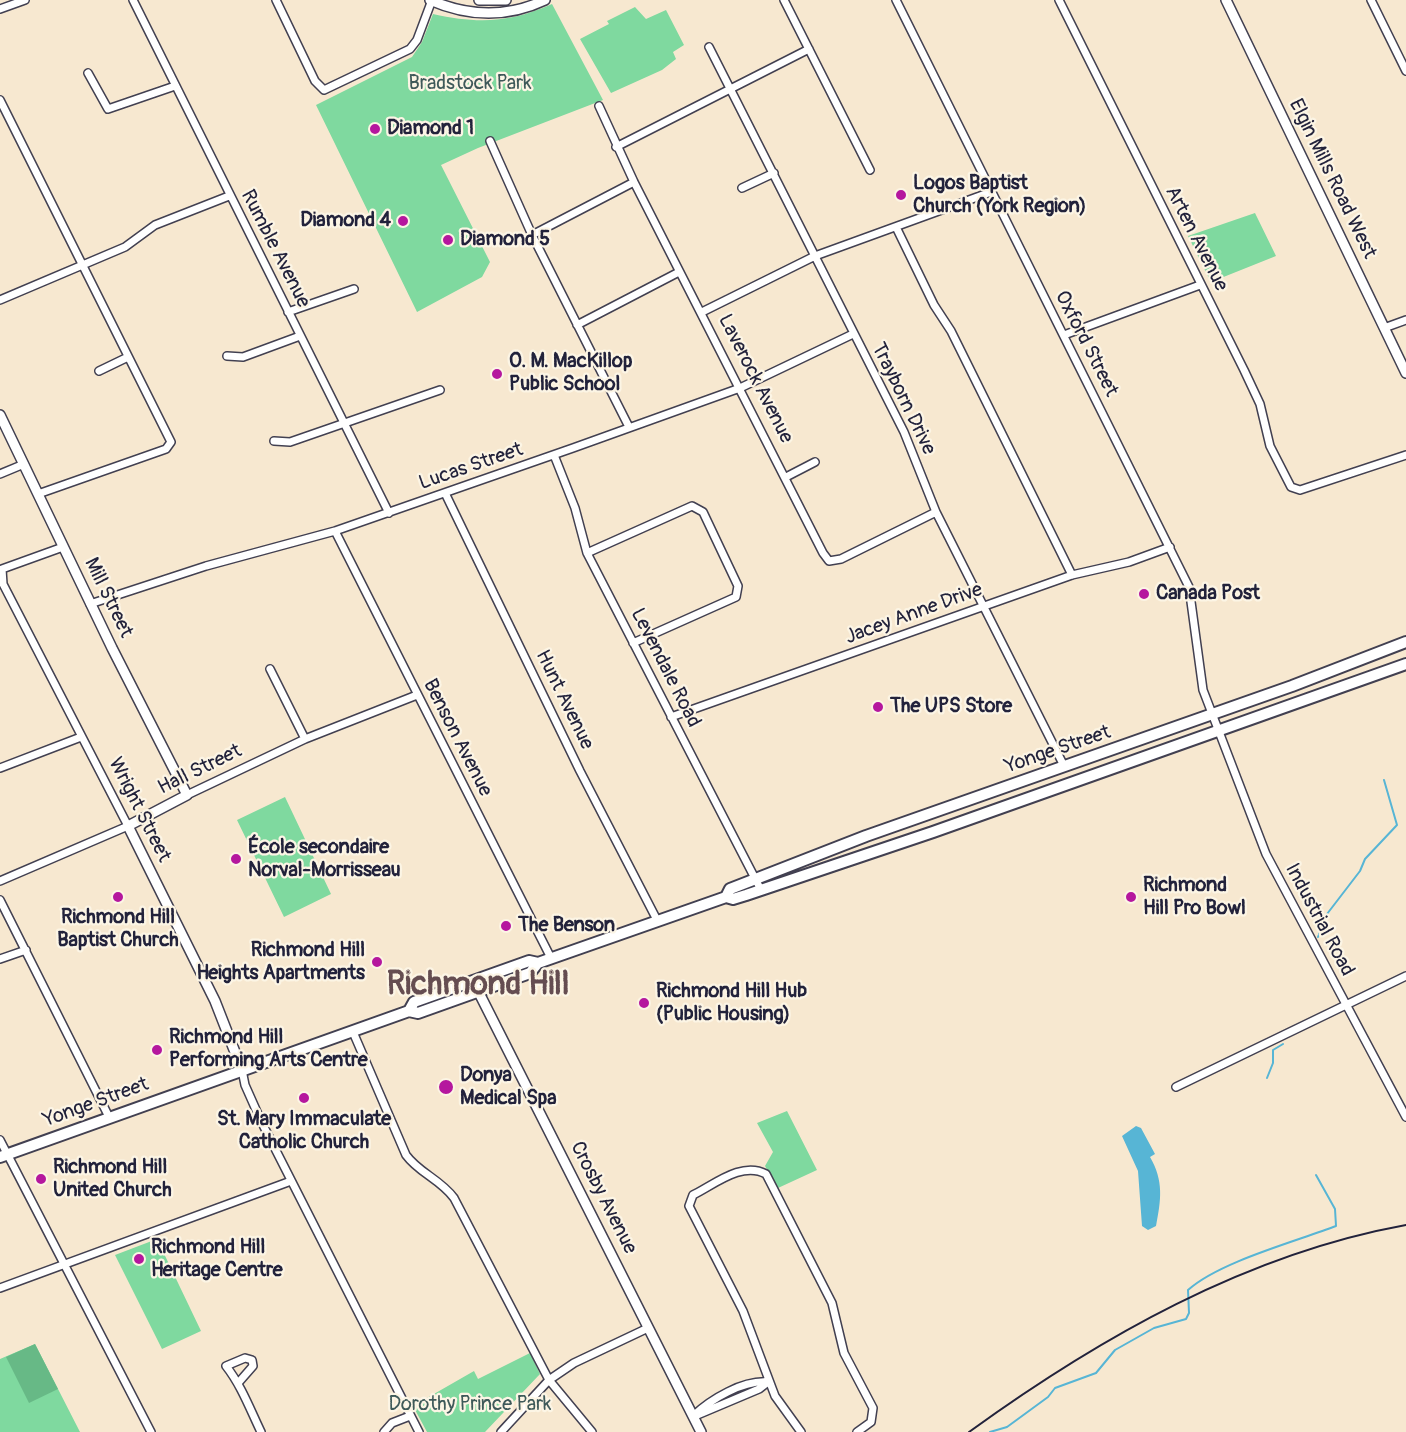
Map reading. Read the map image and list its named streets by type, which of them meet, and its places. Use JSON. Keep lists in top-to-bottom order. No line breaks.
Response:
{"streets":{"main road":["Yonge Street"],"street":["Elgin Mills Road West","Arten Avenue","Rumble Avenue","Oxford Street","Laverock Avenue","Trayborn Drive","Lucas Street","Mill Street","Jacey Anne Drive","Levendale Road","Hunt Avenue","Benson Avenue","Hall Street","Wright Street","Industrial Road","Crosby Avenue"]},"crossings":[["Rumble Avenue","Lucas Street"],["Oxford Street","Jacey Anne Drive"],["Oxford Street","Yonge Street"],["Oxford Street","Industrial Road"],["Laverock Avenue","Trayborn Drive"],["Laverock Avenue","Lucas Street"],["Trayborn Drive","Lucas Street"],["Trayborn Drive","Jacey Anne Drive"],["Trayborn Drive","Yonge Street"],["Lucas Street","Mill Street"],["Lucas Street","Levendale Road"],["Lucas Street","Hunt Avenue"],["Lucas Street","Benson Avenue"],["Mill Street","Hall Street"],["Mill Street","Wright Street"],["Jacey Anne Drive","Levendale Road"],["Levendale Road","Yonge Street"],["Hunt Avenue","Yonge Street"],["Benson Avenue","Yonge Street"],["Benson Avenue","Hall Street"],["Yonge Street","Wright Street"],["Yonge Street","Industrial Road"],["Yonge Street","Crosby Avenue"],["Hall Street","Wright Street"]],"districts":["Richmond Hill"],"parks":["Bradstock Park","Dorothy Prince Park"],"places":["Diamond 1","Logos Baptist Church (York Region)","Diamond 4","Diamond 5","O. M. MacKillop Public School","Canada Post","The UPS Store","École secondaire Norval-Morrisseau","Richmond Hill Baptist Church","Richmond Hill Pro Bowl","The Benson","Richmond Hill Heights Apartments","Richmond Hill Hub (Public Housing)","Richmond Hill Performing Arts Centre","Donya Medical Spa","St. Mary Immaculate Catholic Church","Richmond Hill United Church","Richmond Hill Heritage Centre"]}
